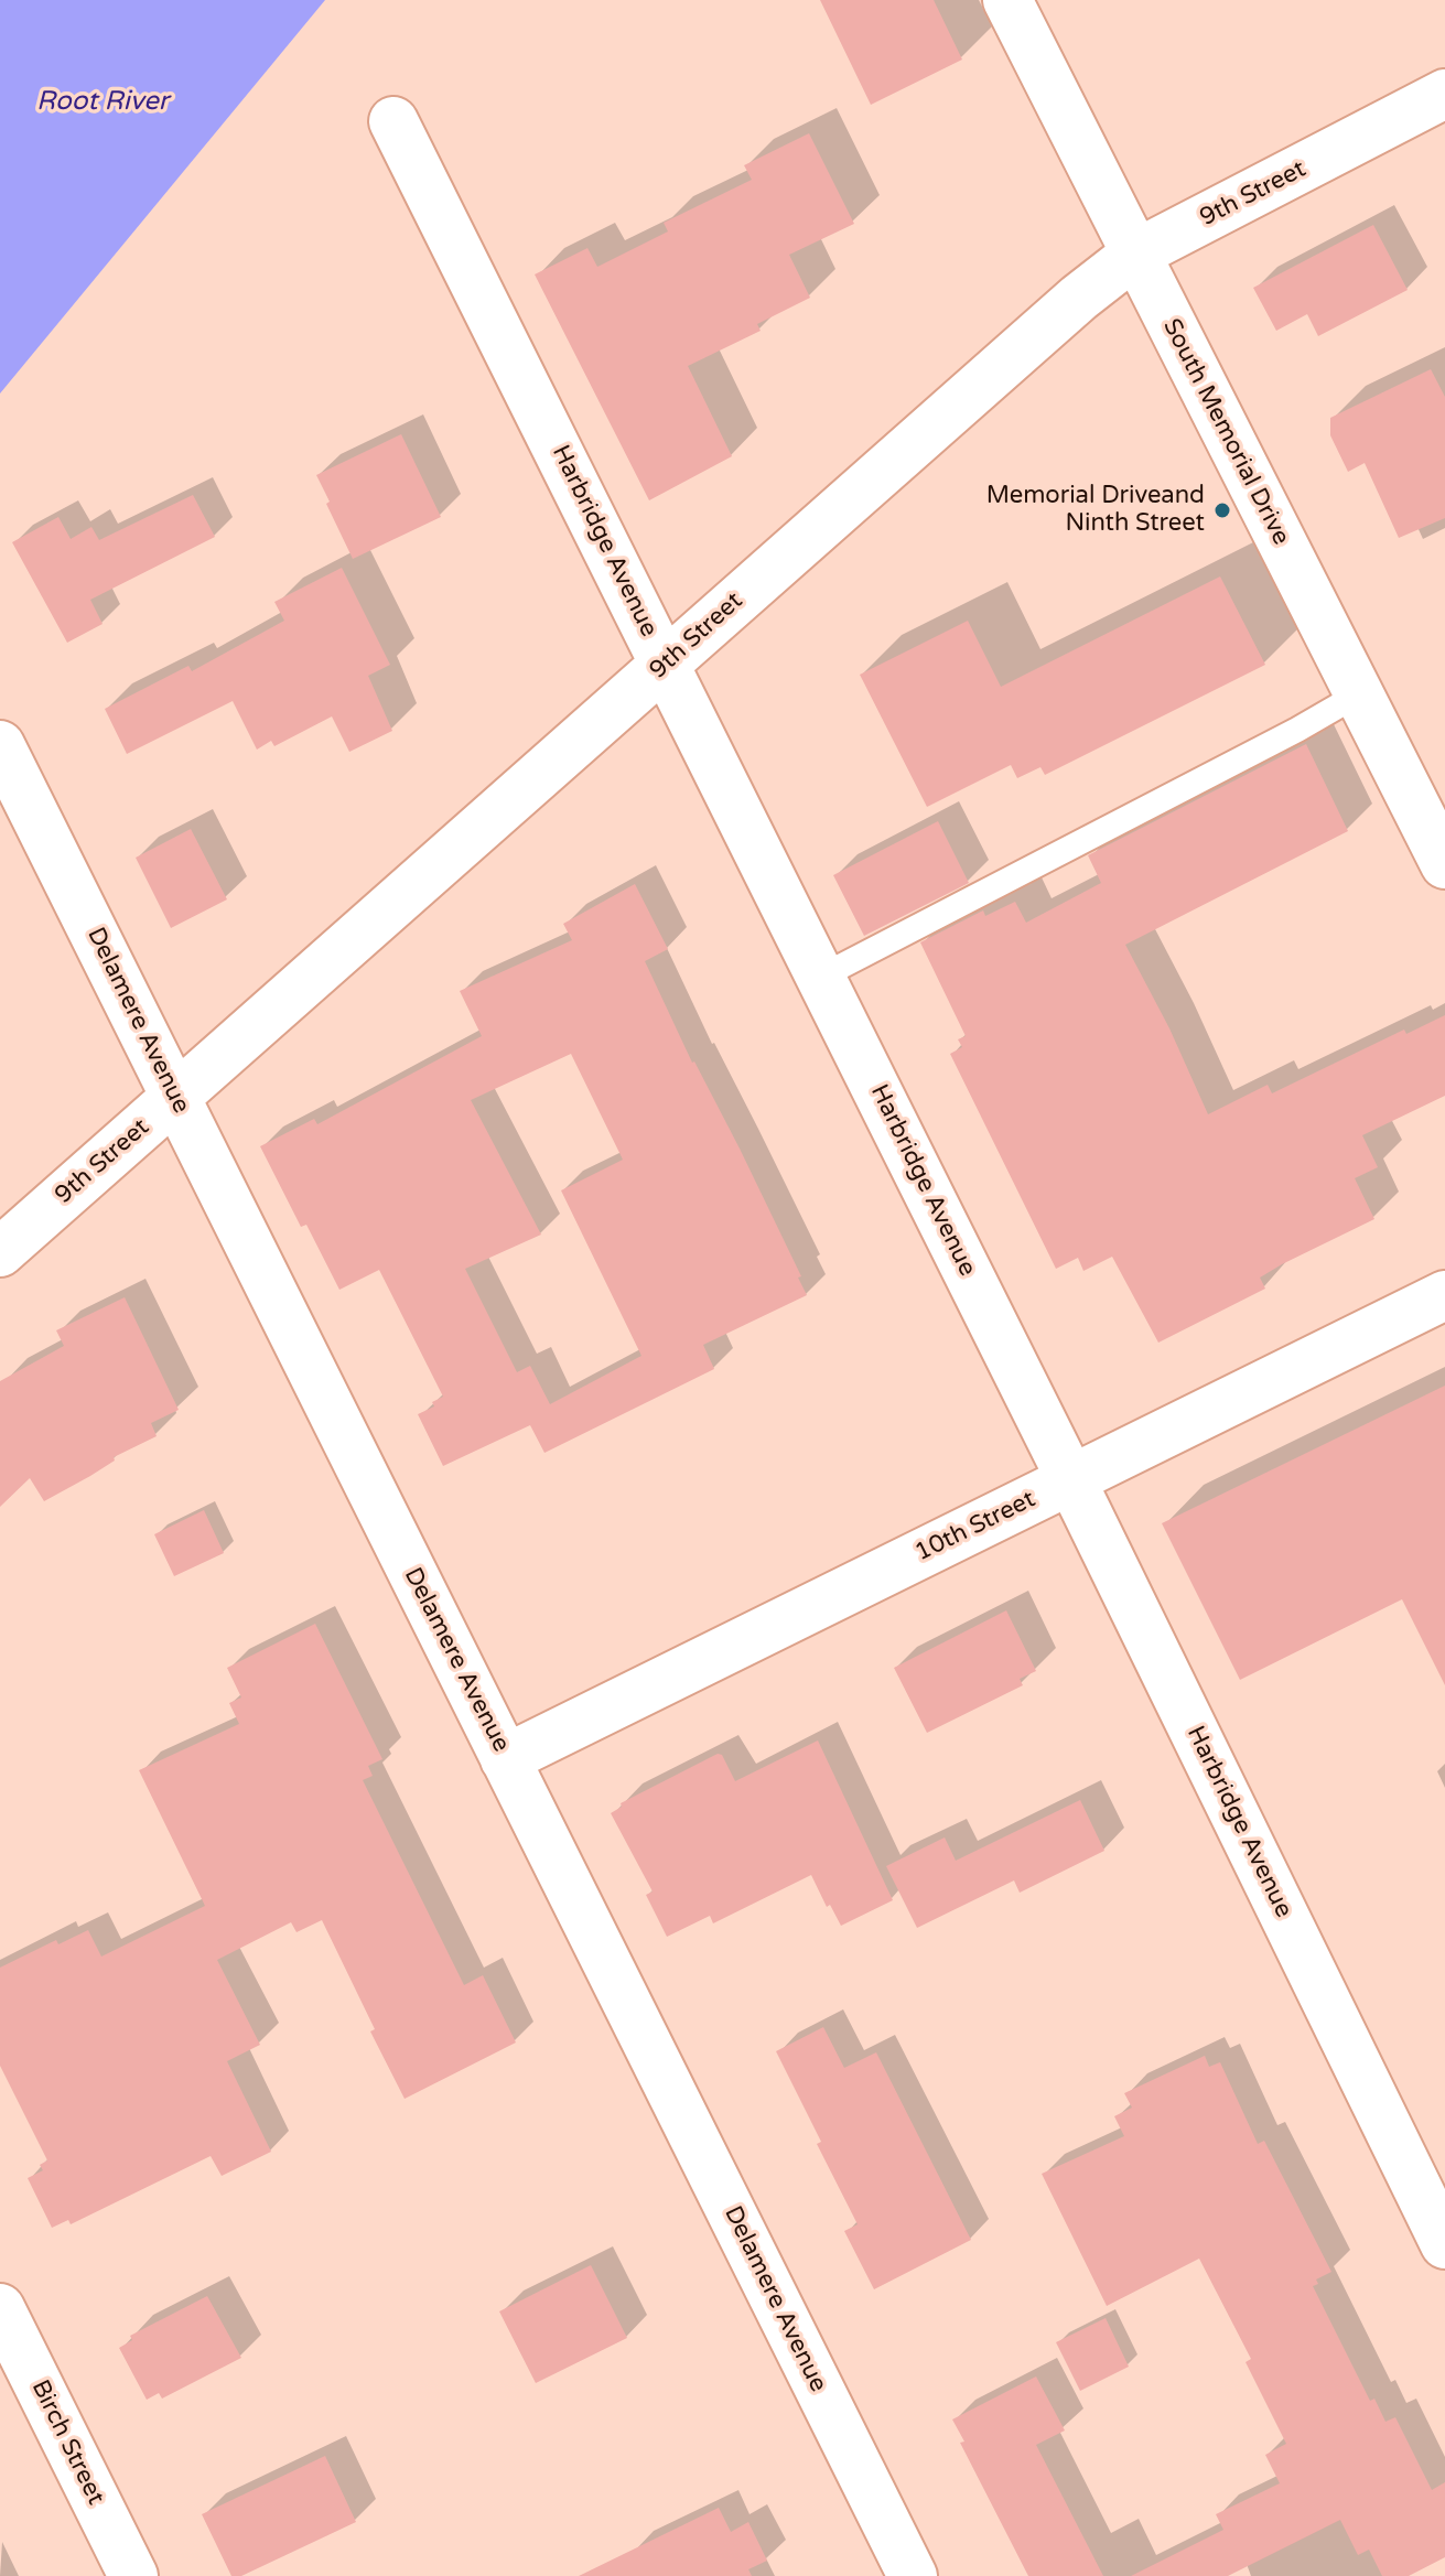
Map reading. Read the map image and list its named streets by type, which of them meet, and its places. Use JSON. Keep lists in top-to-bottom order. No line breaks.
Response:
{"streets":{"street":["9th Street","South Memorial Drive","Harbridge Avenue","Delamere Avenue","10th Street","Birch Street"]},"crossings":[["9th Street","South Memorial Drive"],["9th Street","Harbridge Avenue"],["9th Street","Delamere Avenue"],["Harbridge Avenue","10th Street"],["Delamere Avenue","10th Street"]],"water":["Root River"],"places":["Memorial Driveand Ninth Street"]}
